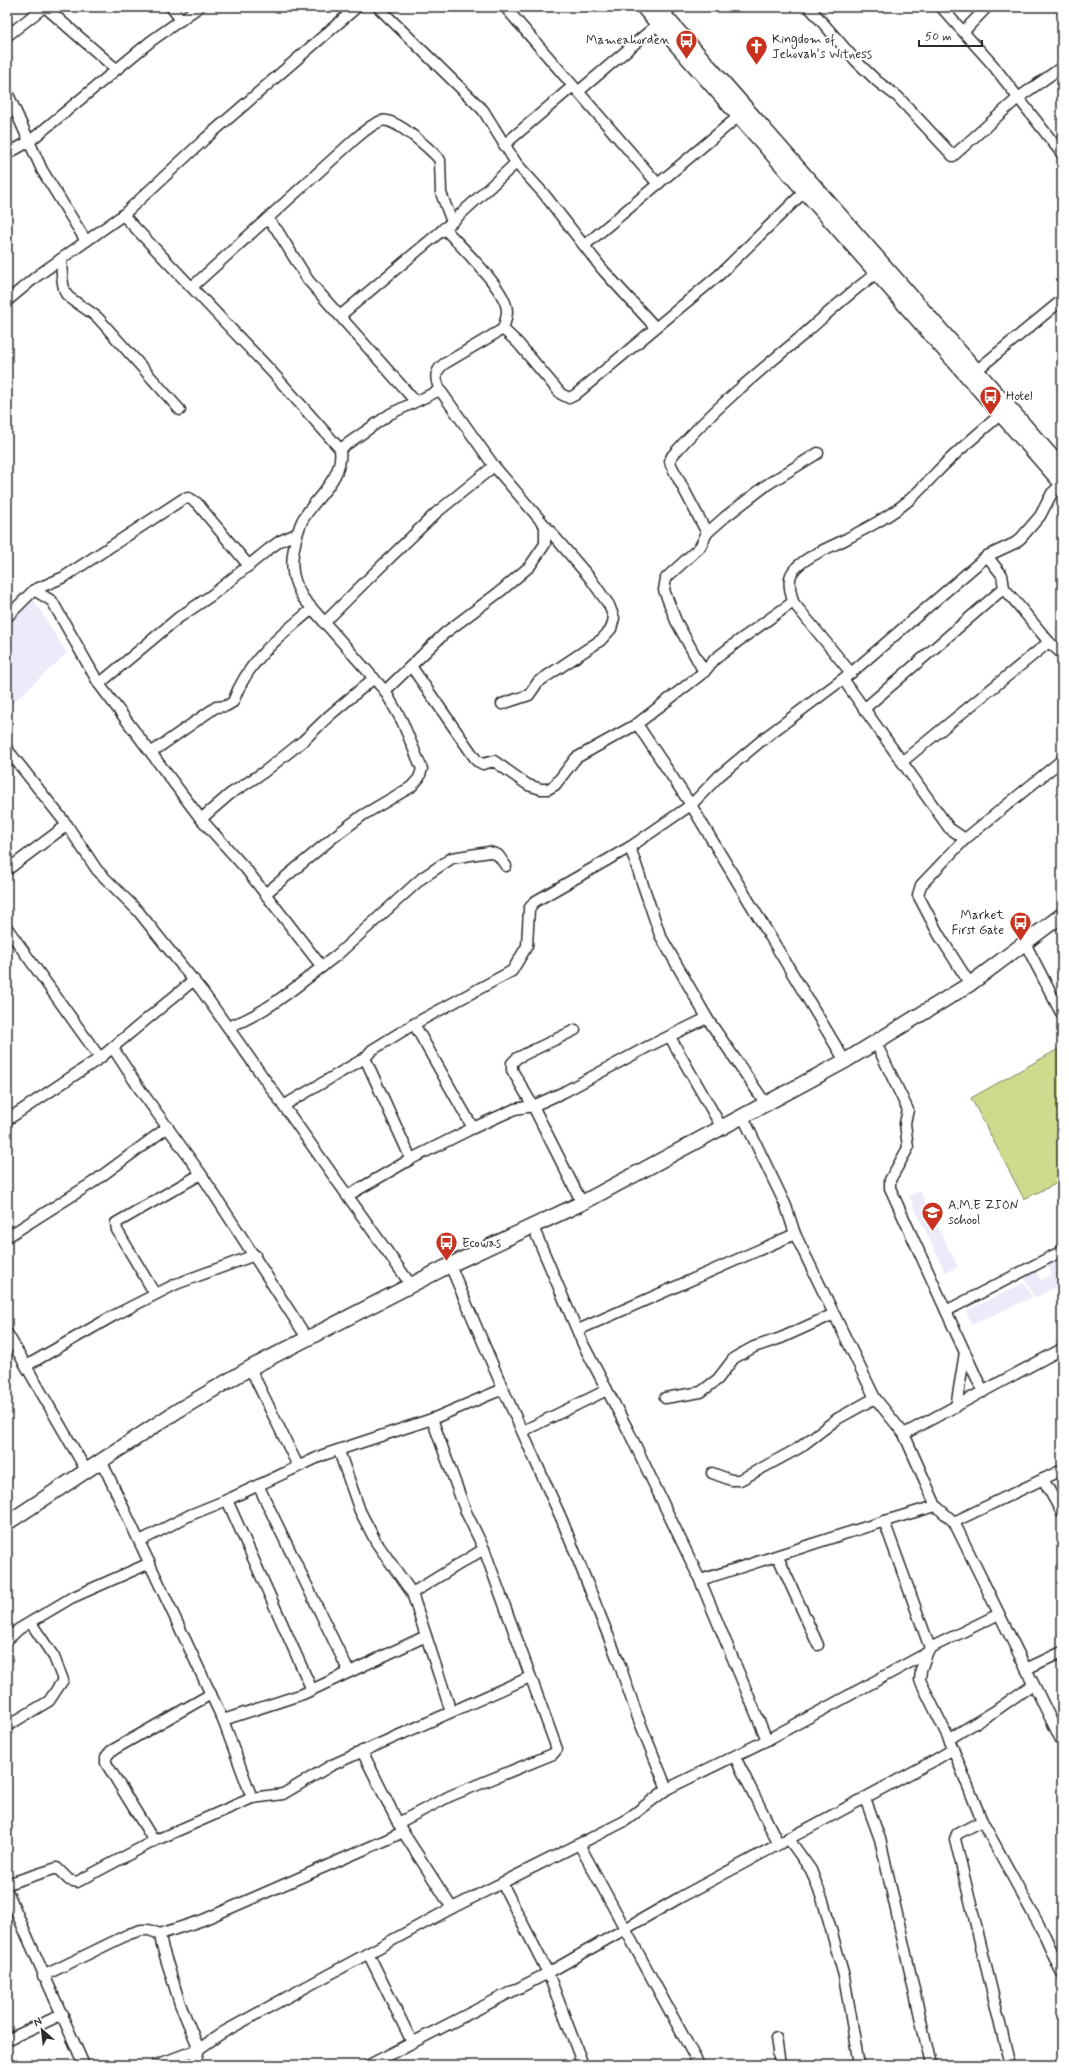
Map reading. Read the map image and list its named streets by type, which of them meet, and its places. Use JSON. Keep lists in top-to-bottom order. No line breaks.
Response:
{"places":{"bus stop":["Mameahorden","Hotel","Market First Gate","Ecowas"],"church":["Kingdom of Jehovah's Witness"],"school or university":["A.M.E ZION school"]},"scale_bar":"50 m","north":"top left"}
